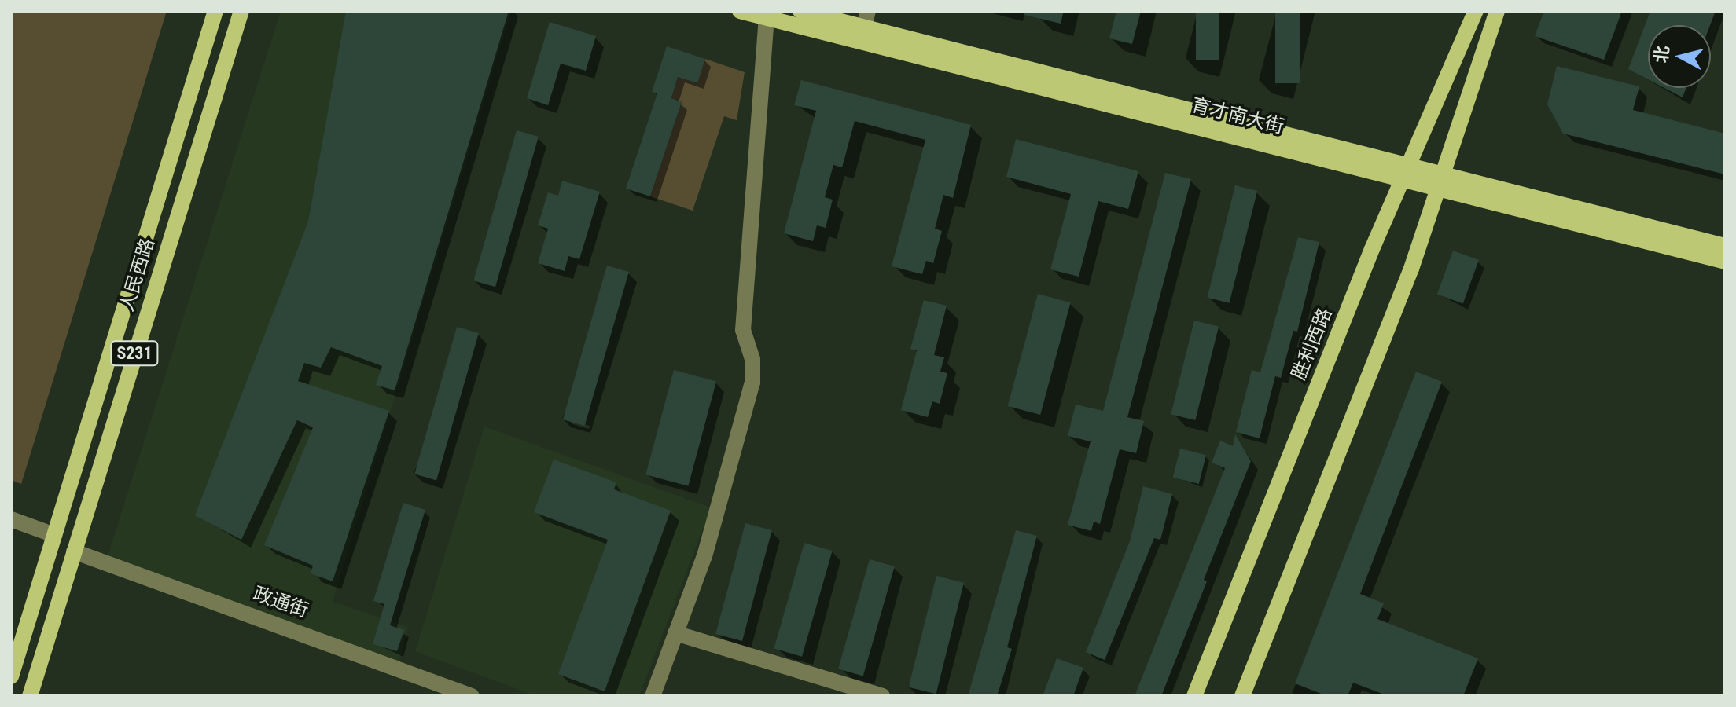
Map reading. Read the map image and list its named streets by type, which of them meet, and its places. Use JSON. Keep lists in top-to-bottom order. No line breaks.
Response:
{"streets":{"main road":["育才南大街","人民西路","胜利西路","S231"],"street":["政通街"]},"crossings":[["育才南大街","胜利西路"],["人民西路","政通街"]],"north":"left"}
